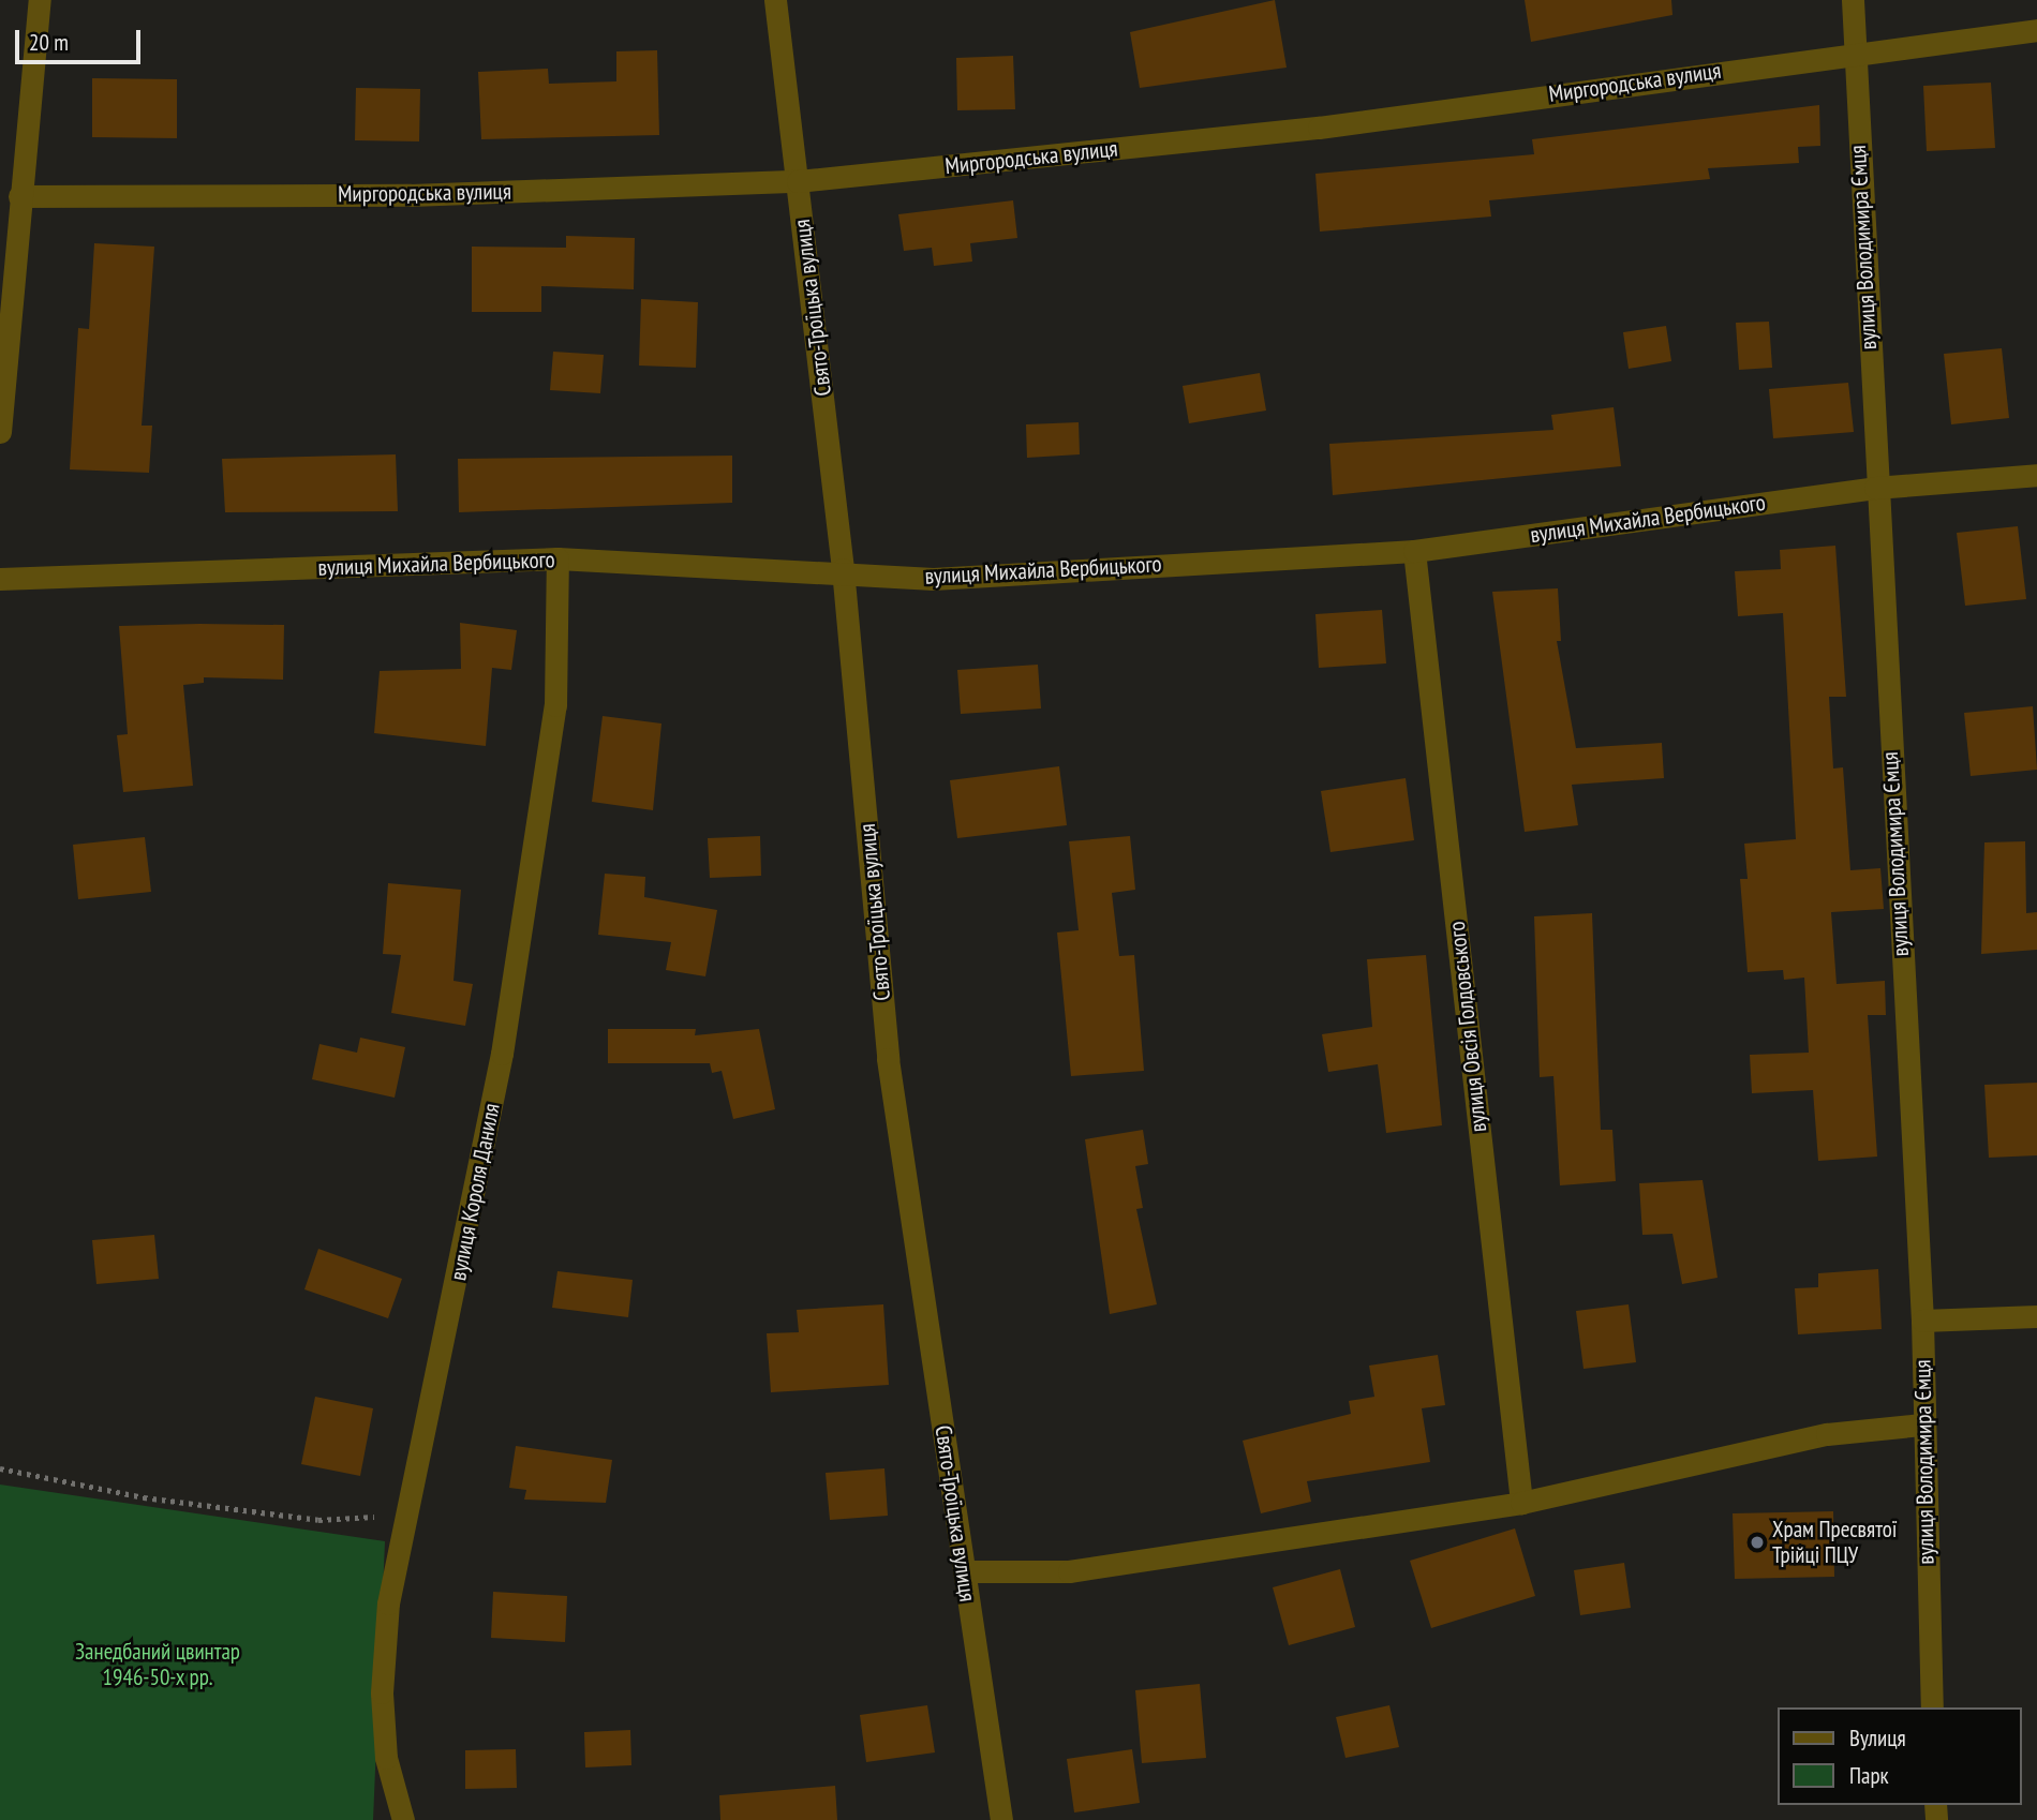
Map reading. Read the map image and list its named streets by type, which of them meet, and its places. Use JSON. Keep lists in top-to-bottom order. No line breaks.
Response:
{"streets":{"street":["Миргородська вулиця","вулиця Володимира Ємця","Свято-Троїцька вулиця","вулиця Михайла Вербицького","вулиця Овсія Голдовського","вулиця Короля Даниля"]},"crossings":[["Миргородська вулиця","вулиця Володимира Ємця"],["Миргородська вулиця","Свято-Троїцька вулиця"],["вулиця Володимира Ємця","вулиця Михайла Вербицького"],["Свято-Троїцька вулиця","вулиця Михайла Вербицького"],["вулиця Михайла Вербицького","вулиця Овсія Голдовського"],["вулиця Михайла Вербицького","вулиця Короля Даниля"]],"parks":["Занедбаний цвинтар 1946-50-х рр."],"places":["Храм Пресвятої Трійці ПЦУ"],"legend":["Вулиця","Парк"],"scale_bar":"20 m"}
